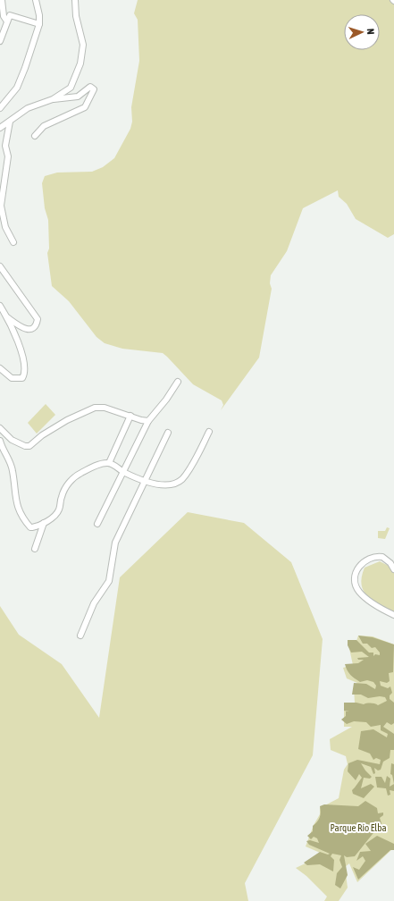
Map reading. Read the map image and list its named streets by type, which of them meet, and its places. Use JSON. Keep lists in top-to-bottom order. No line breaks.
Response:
{"parks":["Parque Río Elba"],"north":"right"}
